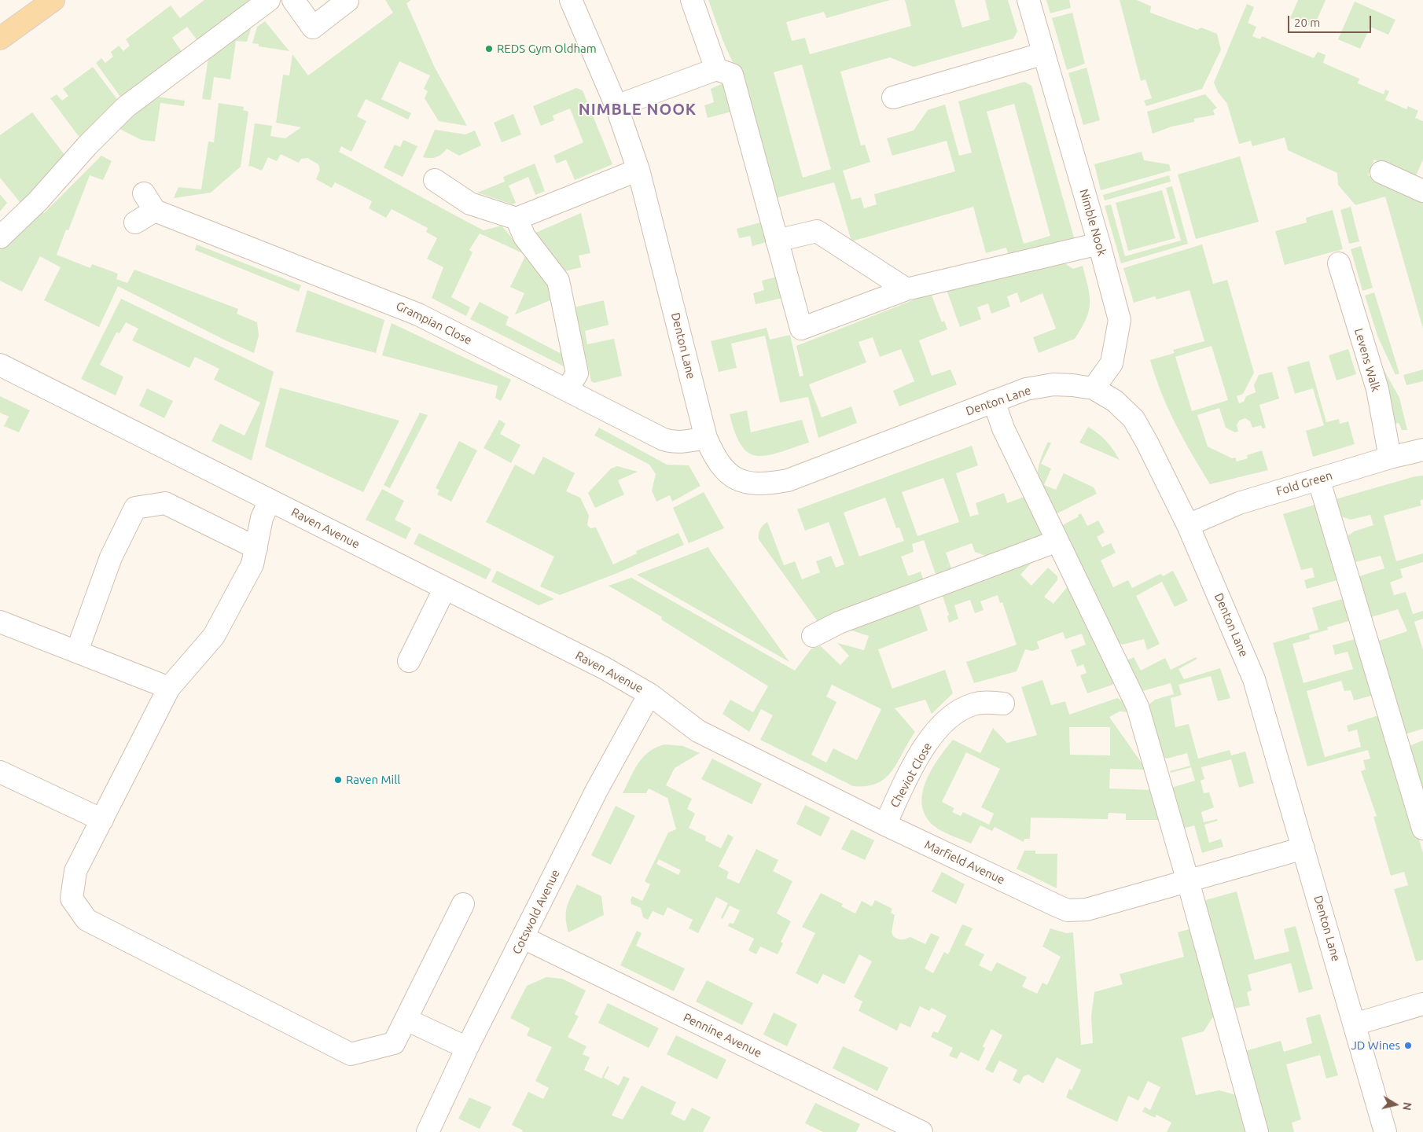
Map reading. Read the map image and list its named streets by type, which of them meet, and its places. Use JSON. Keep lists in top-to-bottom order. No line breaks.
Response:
{"streets":{"street":["Nimble Nook","Grampian Close","Denton Lane","Levens Walk","Fold Green","Raven Avenue","Cheviot Close","Marfield Avenue","Cotswold Avenue","Pennine Avenue"]},"crossings":[["Nimble Nook","Denton Lane"],["Grampian Close","Denton Lane"],["Denton Lane","Fold Green"],["Denton Lane","Marfield Avenue"],["Levens Walk","Fold Green"],["Raven Avenue","Marfield Avenue"],["Raven Avenue","Cotswold Avenue"],["Cheviot Close","Marfield Avenue"],["Marfield Avenue","Cotswold Avenue"],["Cotswold Avenue","Pennine Avenue"]],"districts":["NIMBLE NOOK"],"places":["REDS Gym Oldham","Raven Mill","JD Wines"],"scale_bar":"20 m","north":"right"}
